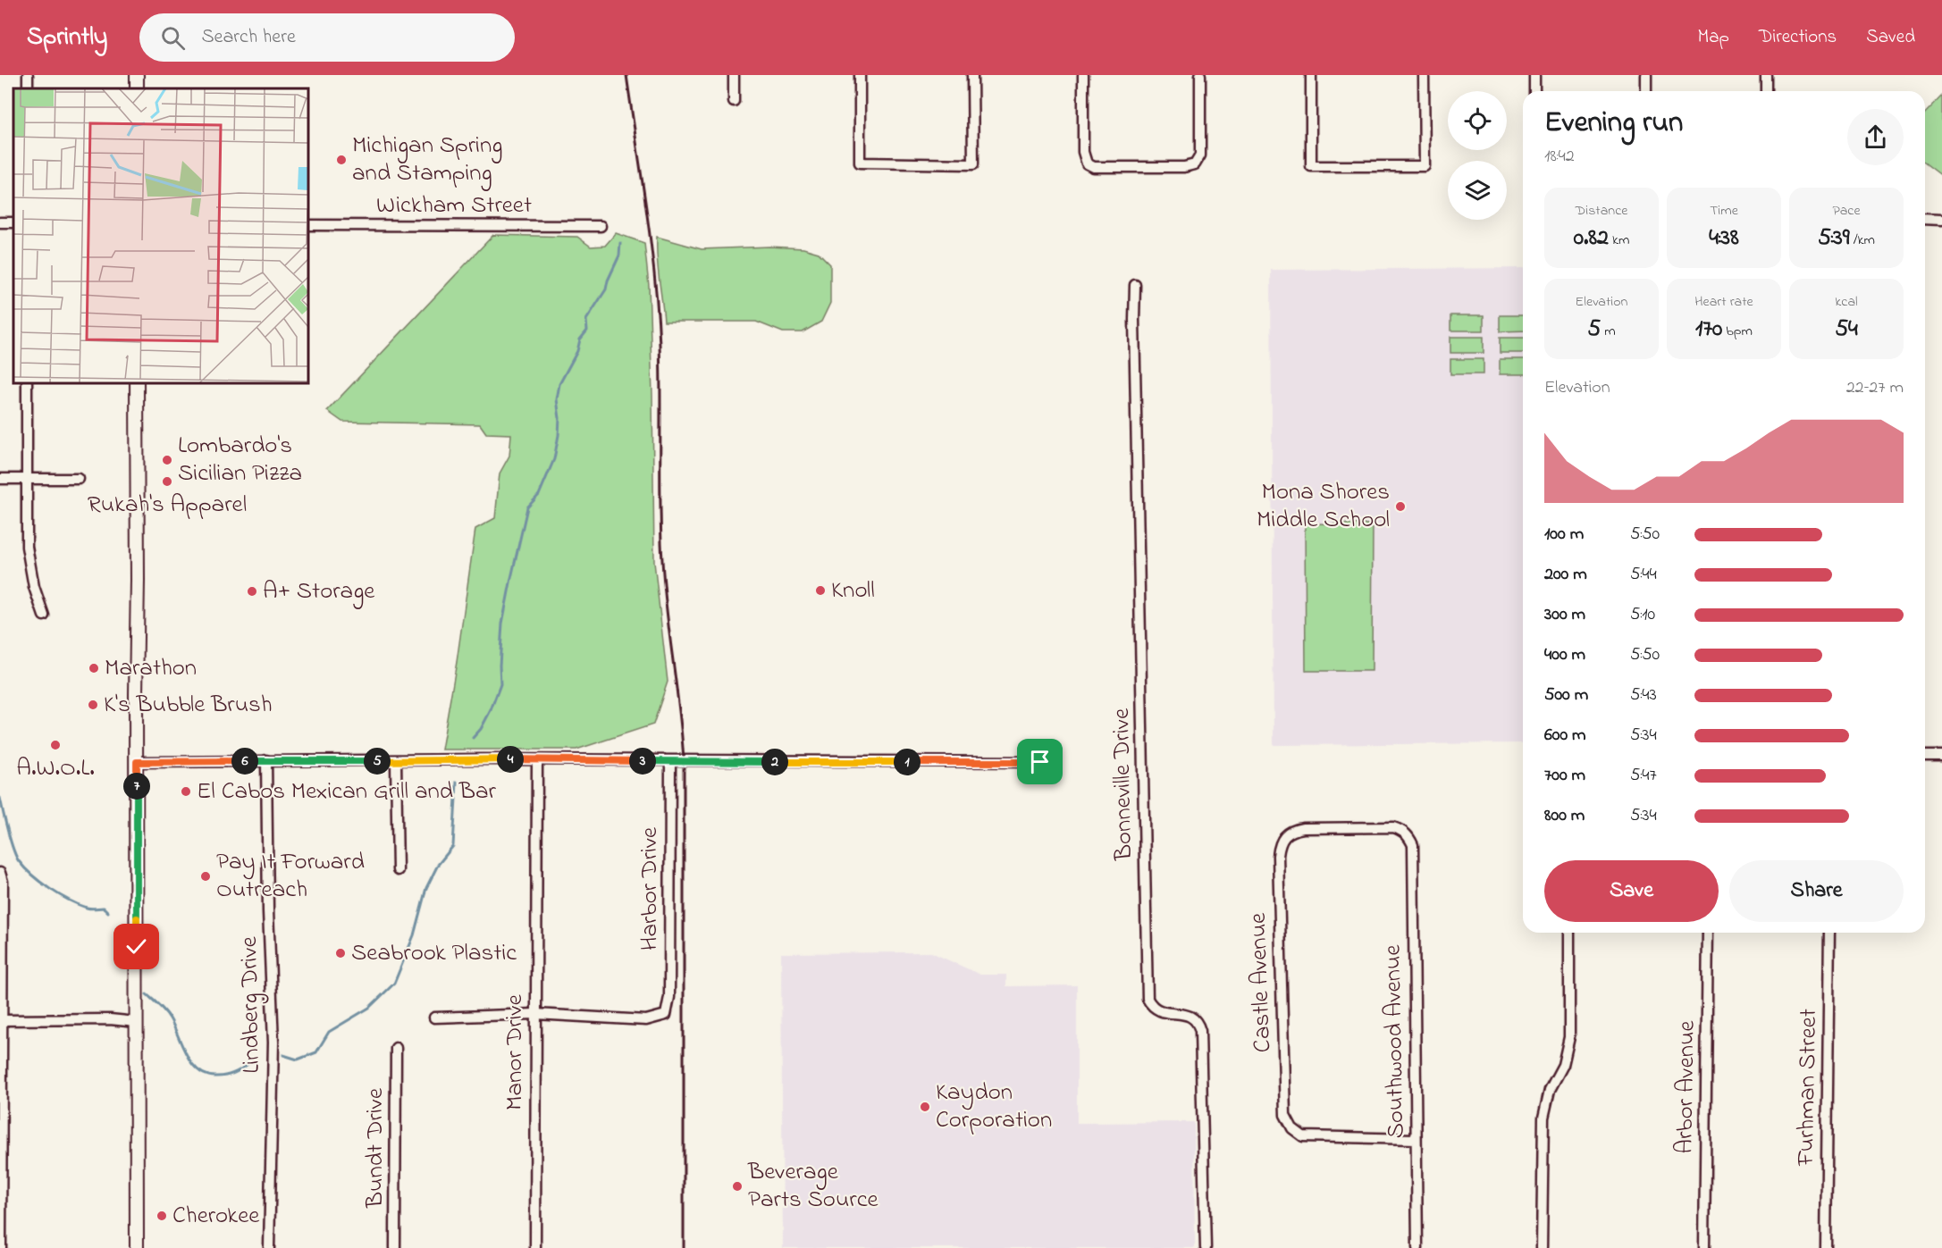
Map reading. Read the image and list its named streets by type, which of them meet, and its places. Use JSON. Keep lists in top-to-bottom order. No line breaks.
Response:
{"streets":{"street":["Wickham Street","Bonneville Drive","Harbor Drive","Castle Avenue","Lindberg Drive","Southwood Avenue","Manor Drive","Arbor Avenue","Furhman Street","Bundt Drive"]},"crossings":[["Harbor Drive","Manor Drive"],["Castle Avenue","Southwood Avenue"]],"places":["Michigan Spring and Stamping","Lombardo's Sicilian Pizza","Rukah's Apparel","Mona Shores Middle School","Knoll","A+ Storage","Marathon","K's Bubble Brush","A.W.O.L.","El Cabos Mexican Grill and Bar","Pay It Forward Outreach","Seabrook Plastic","Kaydon Corporation","Beverage Parts Source","Cherokee"],"page":{"header":"Sprintly","search":"Search here","nav":["Map","Directions","Saved"],"heading":["Evening run","18:42"],"stats":[["Distance","0.82 km"],["Time","4:38"],["Pace","5:39 /km"],["Elevation","5 m"],["Heart rate","170 bpm"],["kcal","54"]],"chart":["Elevation","22–27 m"],"list":[{"name":"100 m","note":"5:50"},{"name":"200 m","note":"5:44"},{"name":"300 m","note":"5:10"},{"name":"400 m","note":"5:50"},{"name":"500 m","note":"5:43"},{"name":"600 m","note":"5:34"},{"name":"700 m","note":"5:47"},{"name":"800 m","note":"5:34"}],"pins":["4","3","5","6","1","2","7"],"buttons":["Save","Share"]}}
